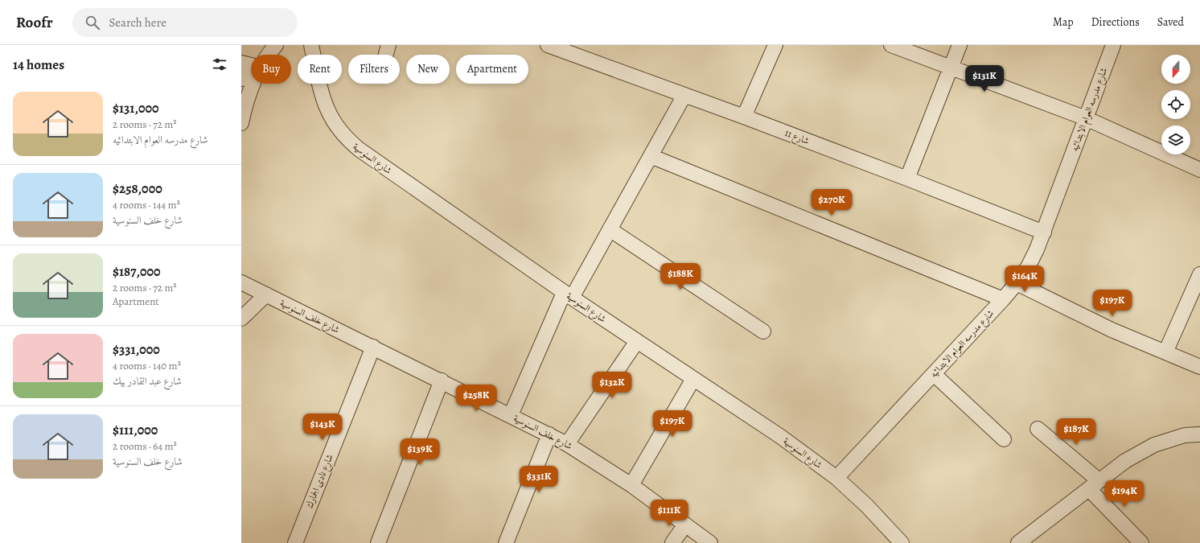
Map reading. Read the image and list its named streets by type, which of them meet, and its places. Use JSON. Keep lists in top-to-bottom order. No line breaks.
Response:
{"streets":{"street":["شارع مدرسه العوام الابتدائيه","شارع 11","شارع السنوسية","شارع خلف السنوسية","شارع نادى الجمارك"]},"crossings":[["شارع مدرسه العوام الابتدائيه","شارع 11"],["شارع مدرسه العوام الابتدائيه","شارع السنوسية"],["شارع خلف السنوسية","شارع نادى الجمارك"]],"north":"bottom","page":{"header":"Roofr","search":"Search here","nav":["Map","Directions","Saved"],"heading":"14 homes","chip":["Buy","Rent","Filters","New","Apartment"],"price":["$131K","$270K","$188K","$164K","$197K","$132K","$258K","$197K","$143K","$187K","$139K","$331K","$194K","$111K"],"list":[{"name":"$131,000","note":"2 rooms · 72 m² · شارع مدرسه العوام الابتدائيه"},{"name":"$258,000","note":"4 rooms · 144 m² · شارع خلف السنوسية"},{"name":"$187,000","note":"2 rooms · 72 m² · Apartment"},{"name":"$331,000","note":"4 rooms · 140 m² · شارع عبد القادر بيك"},{"name":"$111,000","note":"2 rooms · 64 m² · شارع خلف السنوسية"}]}}
